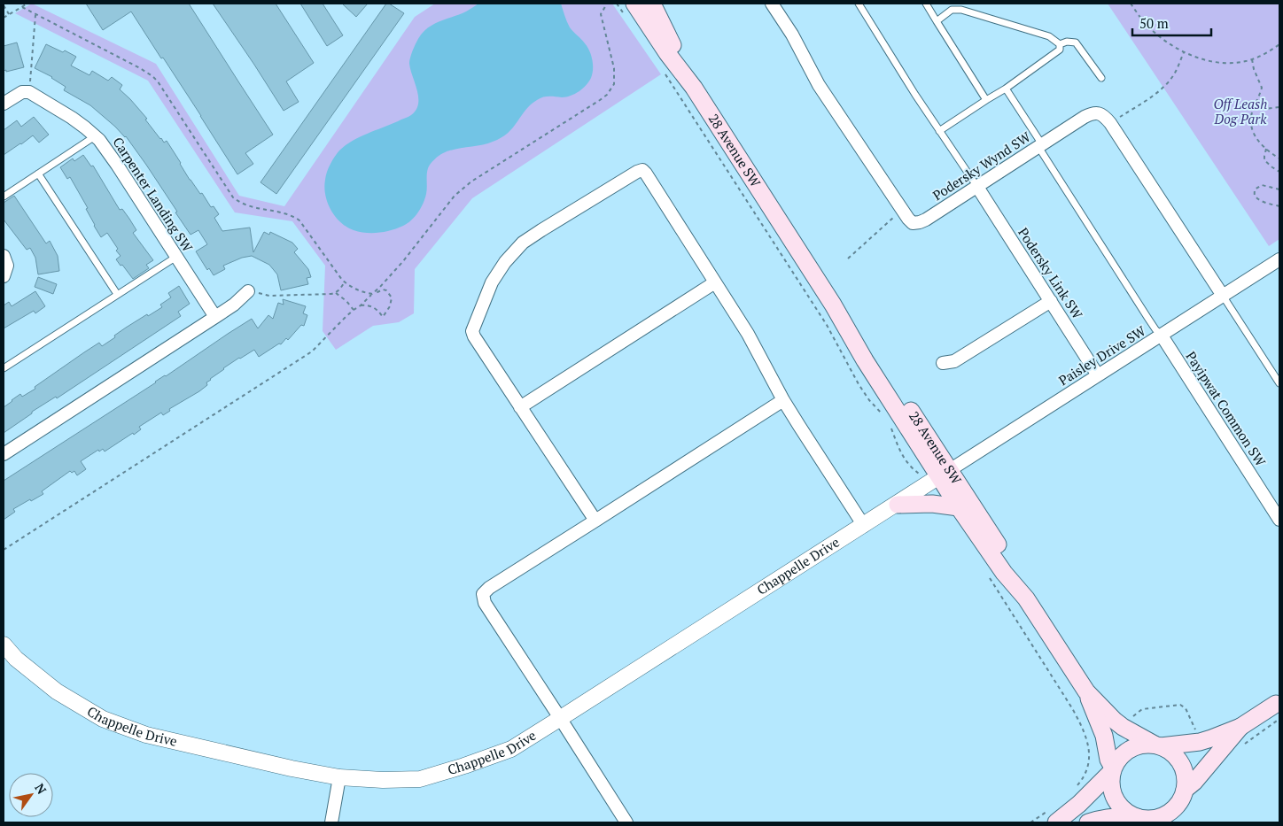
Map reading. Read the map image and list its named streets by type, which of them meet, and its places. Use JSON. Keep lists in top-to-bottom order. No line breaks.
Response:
{"streets":{"main road":["28 Avenue SW"],"street":["Podersky Wynd SW","Carpenter Landing SW","Podersky Link SW","Paisley Drive SW","Payipwat Common SW","Chappelle Drive"]},"crossings":[["28 Avenue SW","Paisley Drive SW"],["28 Avenue SW","Chappelle Drive"],["Podersky Wynd SW","Podersky Link SW"],["Podersky Wynd SW","Paisley Drive SW"],["Podersky Link SW","Paisley Drive SW"],["Paisley Drive SW","Payipwat Common SW"],["Paisley Drive SW","Chappelle Drive"]],"parks":["Off Leash Dog Park"],"scale_bar":"50 m","north":"top right"}
